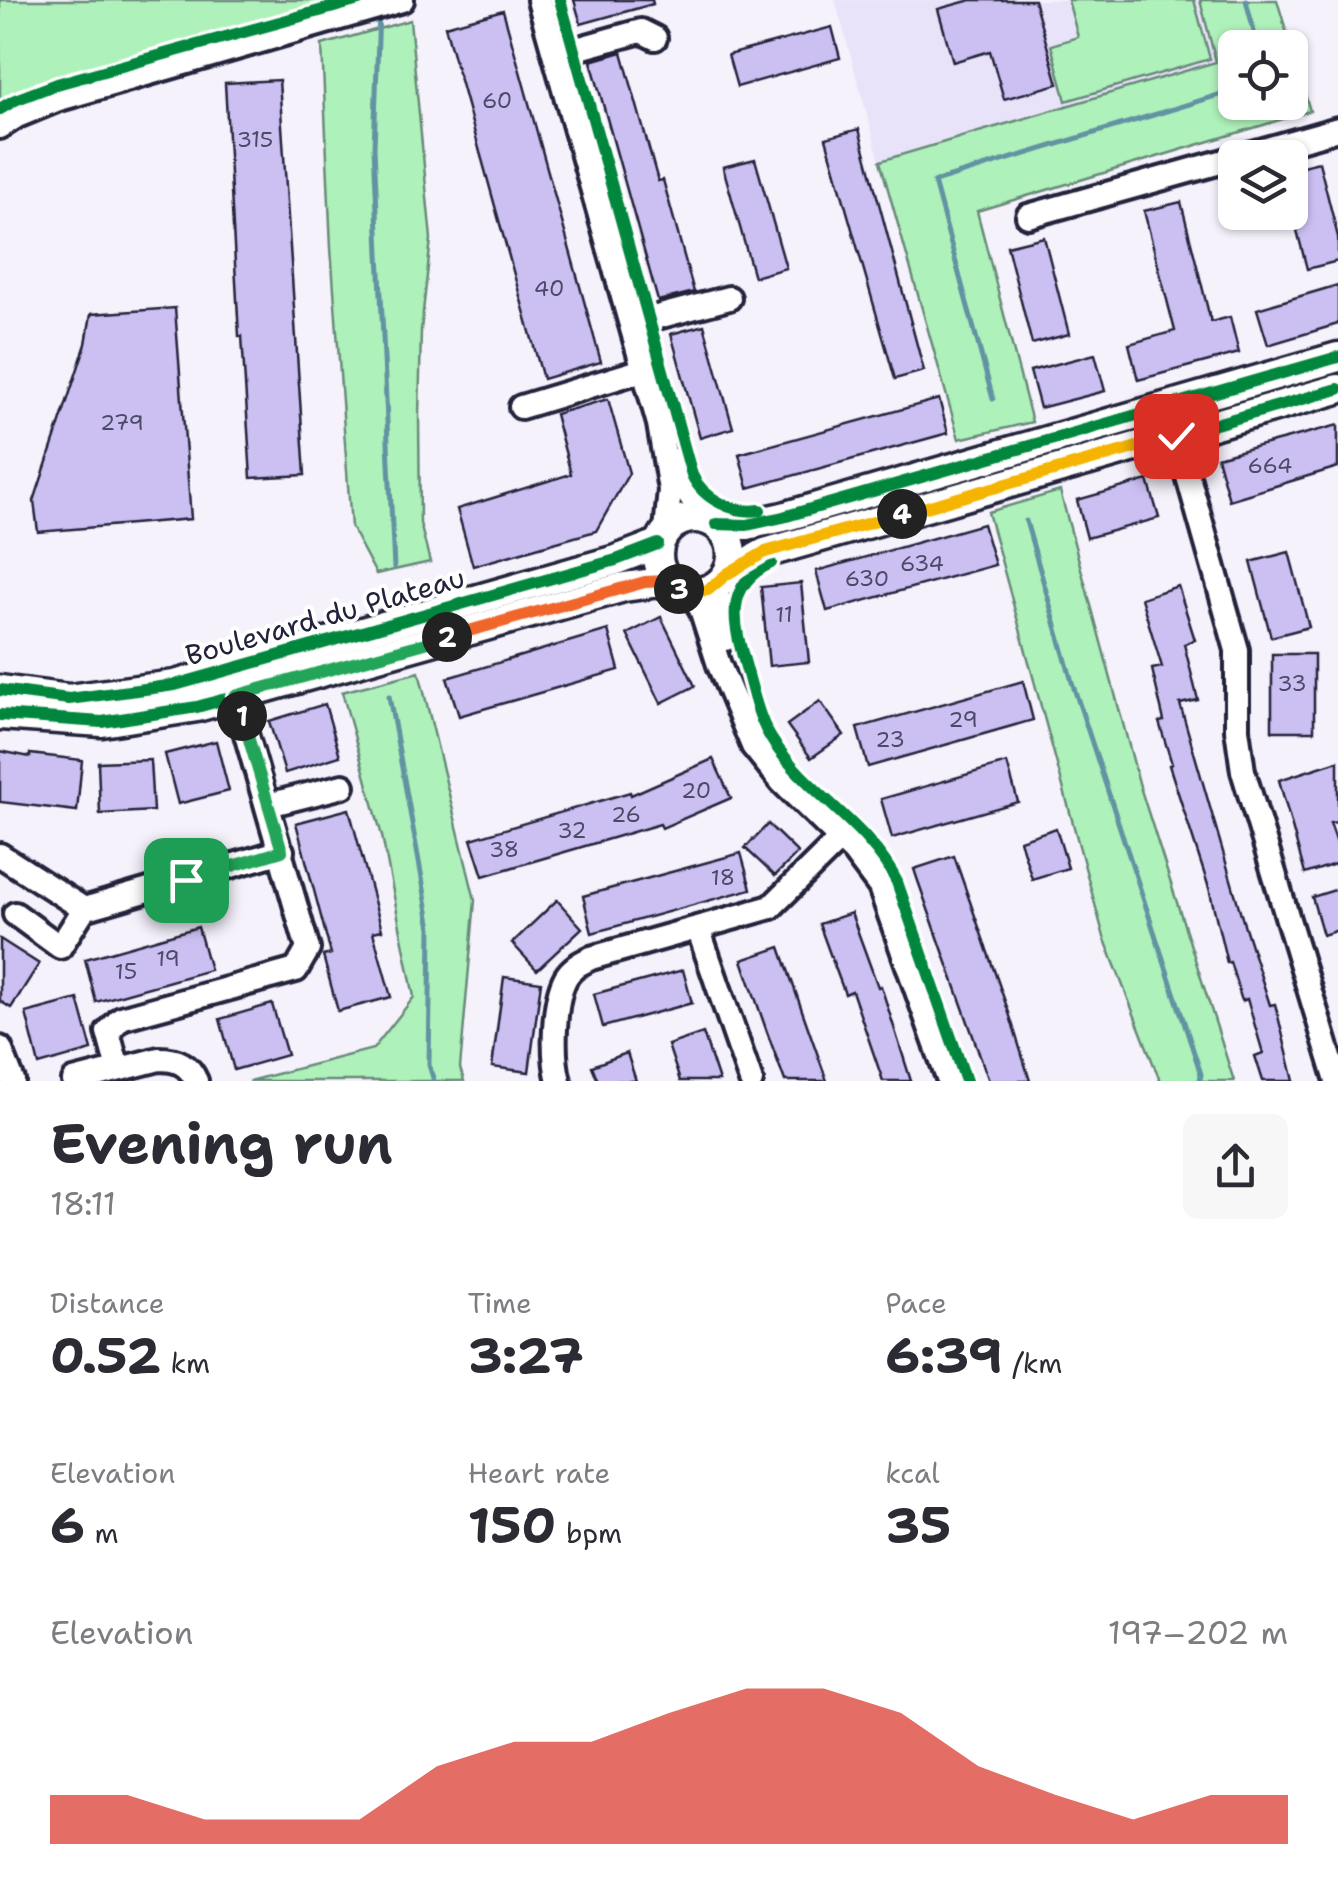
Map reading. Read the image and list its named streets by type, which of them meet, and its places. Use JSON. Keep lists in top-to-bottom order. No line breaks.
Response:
{"streets":{"main road":["Boulevard du Plateau"]},"house_numbers":["60","315","40","279","664","634","630","11","33","29","23","20","26","32","38","18","19","15"],"page":{"pins":["4","3","2","1"],"heading":["Evening run","18:11"],"stats":[["Distance","0.52 km"],["Time","3:27"],["Pace","6:39 /km"],["Elevation","6 m"],["Heart rate","150 bpm"],["kcal","35"]],"chart":["Elevation","197–202 m"]}}
